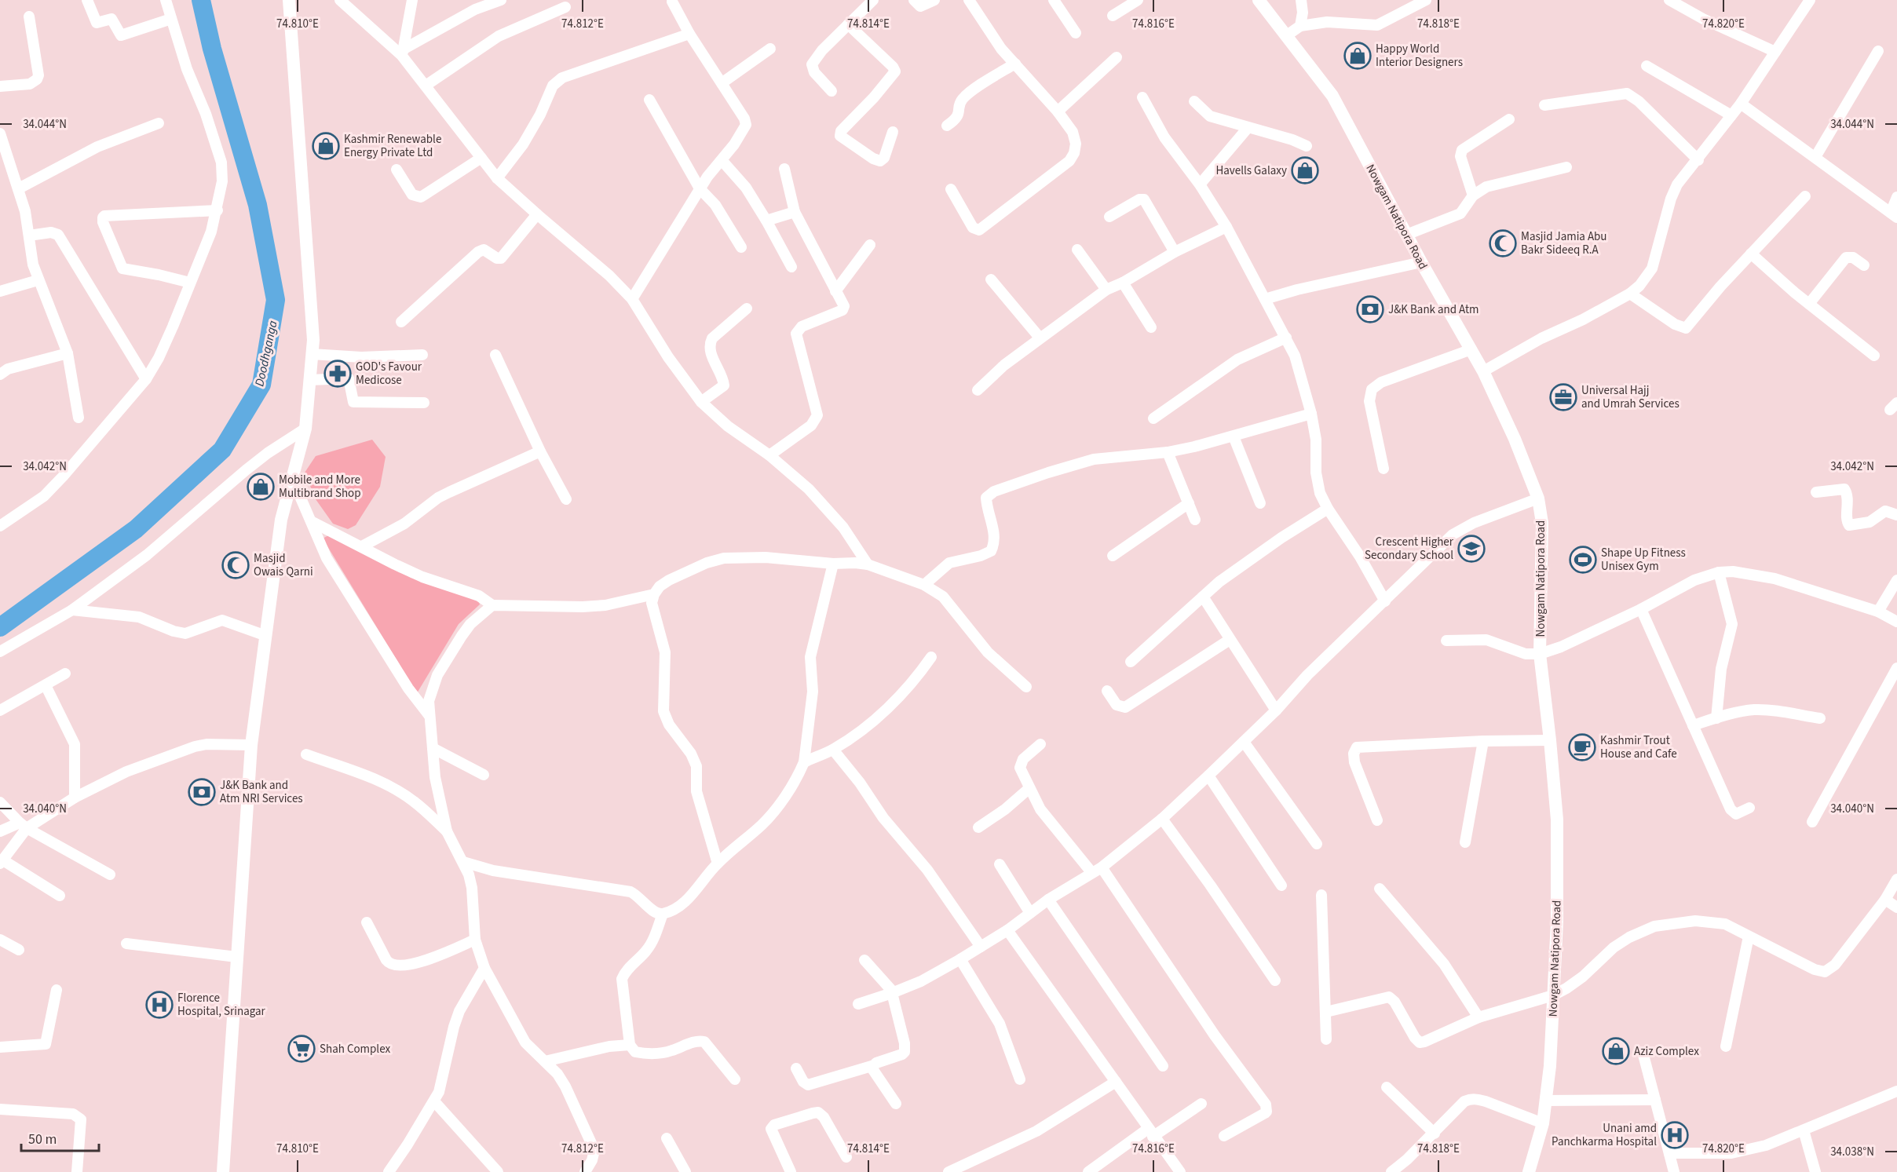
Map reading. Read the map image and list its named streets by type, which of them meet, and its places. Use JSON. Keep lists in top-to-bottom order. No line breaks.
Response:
{"streets":{"main road":["Nowgam Natipora Road"]},"water":["Doodhganga"],"places":{"shop":["Happy World Interior Designers","Kashmir Renewable Energy Private Ltd","Havells Galaxy","Mobile and More Multibrand Shop","Aziz Complex"],"mosque":["Masjid Jamia Abu Bakr Sideeq R.A","Masjid Owais Qarni"],"bank":["J&K Bank and Atm","J&K Bank and Atm NRI Services"],"pharmacy":["GOD's Favour Medicose"],"office":["Universal Hajj and Umrah Services"],"school or university":["Crescent Higher Secondary School"],"sports":["Shape Up Fitness Unisex Gym"],"cafe":["Kashmir Trout House and Cafe"],"hospital":["Florence Hospital, Srinagar","Unani amd Panchkarma Hospital"],"supermarket":["Shah Complex"]},"scale_bar":"50 m","coordinates":["74.810°E","74.812°E","74.814°E","74.816°E","74.818°E","74.820°E","34.044°N","34.042°N","34.040°N","34.038°N"]}
